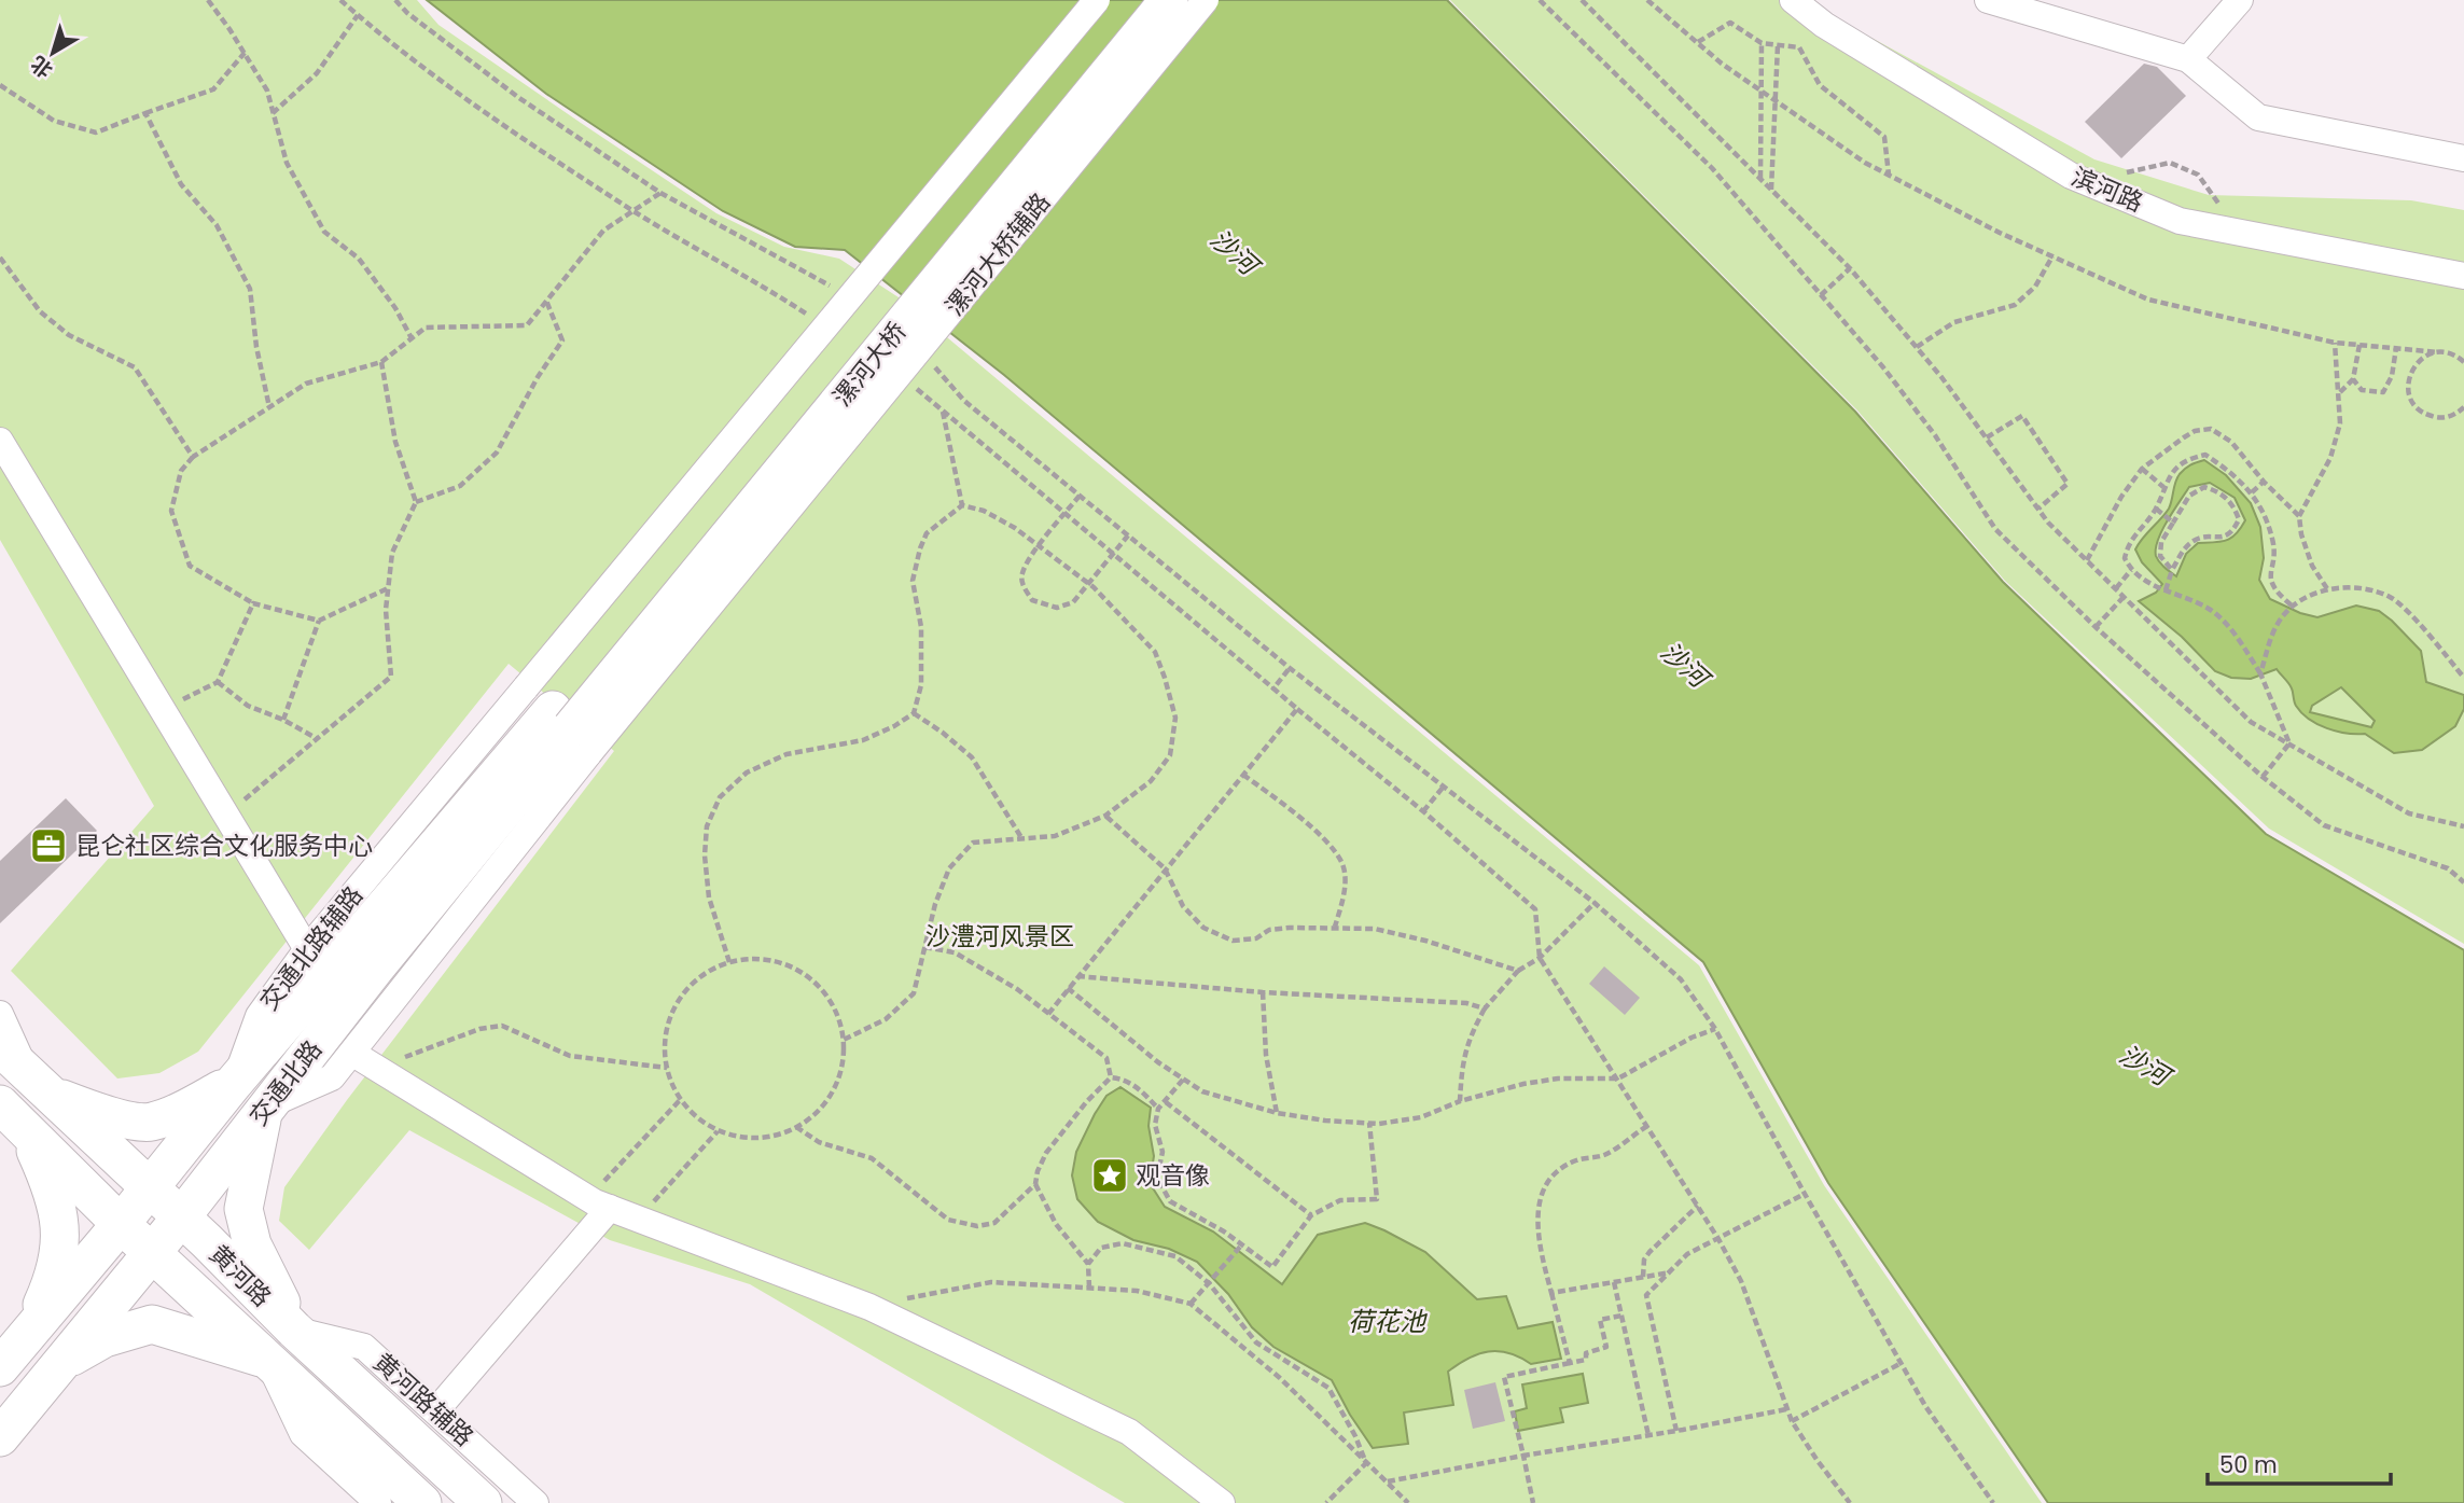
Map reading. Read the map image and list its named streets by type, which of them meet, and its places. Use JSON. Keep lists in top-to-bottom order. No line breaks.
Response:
{"streets":{"main road":["漯河大桥","交通北路","黄河路"],"street":["滨河路","漯河大桥辅路","交通北路辅路","黄河路辅路"]},"crossings":[["漯河大桥辅路","漯河大桥"],["漯河大桥辅路","交通北路辅路"],["漯河大桥辅路","交通北路"],["漯河大桥","交通北路辅路"],["漯河大桥","交通北路"],["交通北路辅路","交通北路"],["交通北路","黄河路"],["黄河路","黄河路辅路"]],"water":["沙河","荷花池"],"parks":["沙澧河风景区"],"places":{"office":["昆仑社区综合文化服务中心"],"place":["观音像"]},"scale_bar":"50 m","north":"bottom left"}
